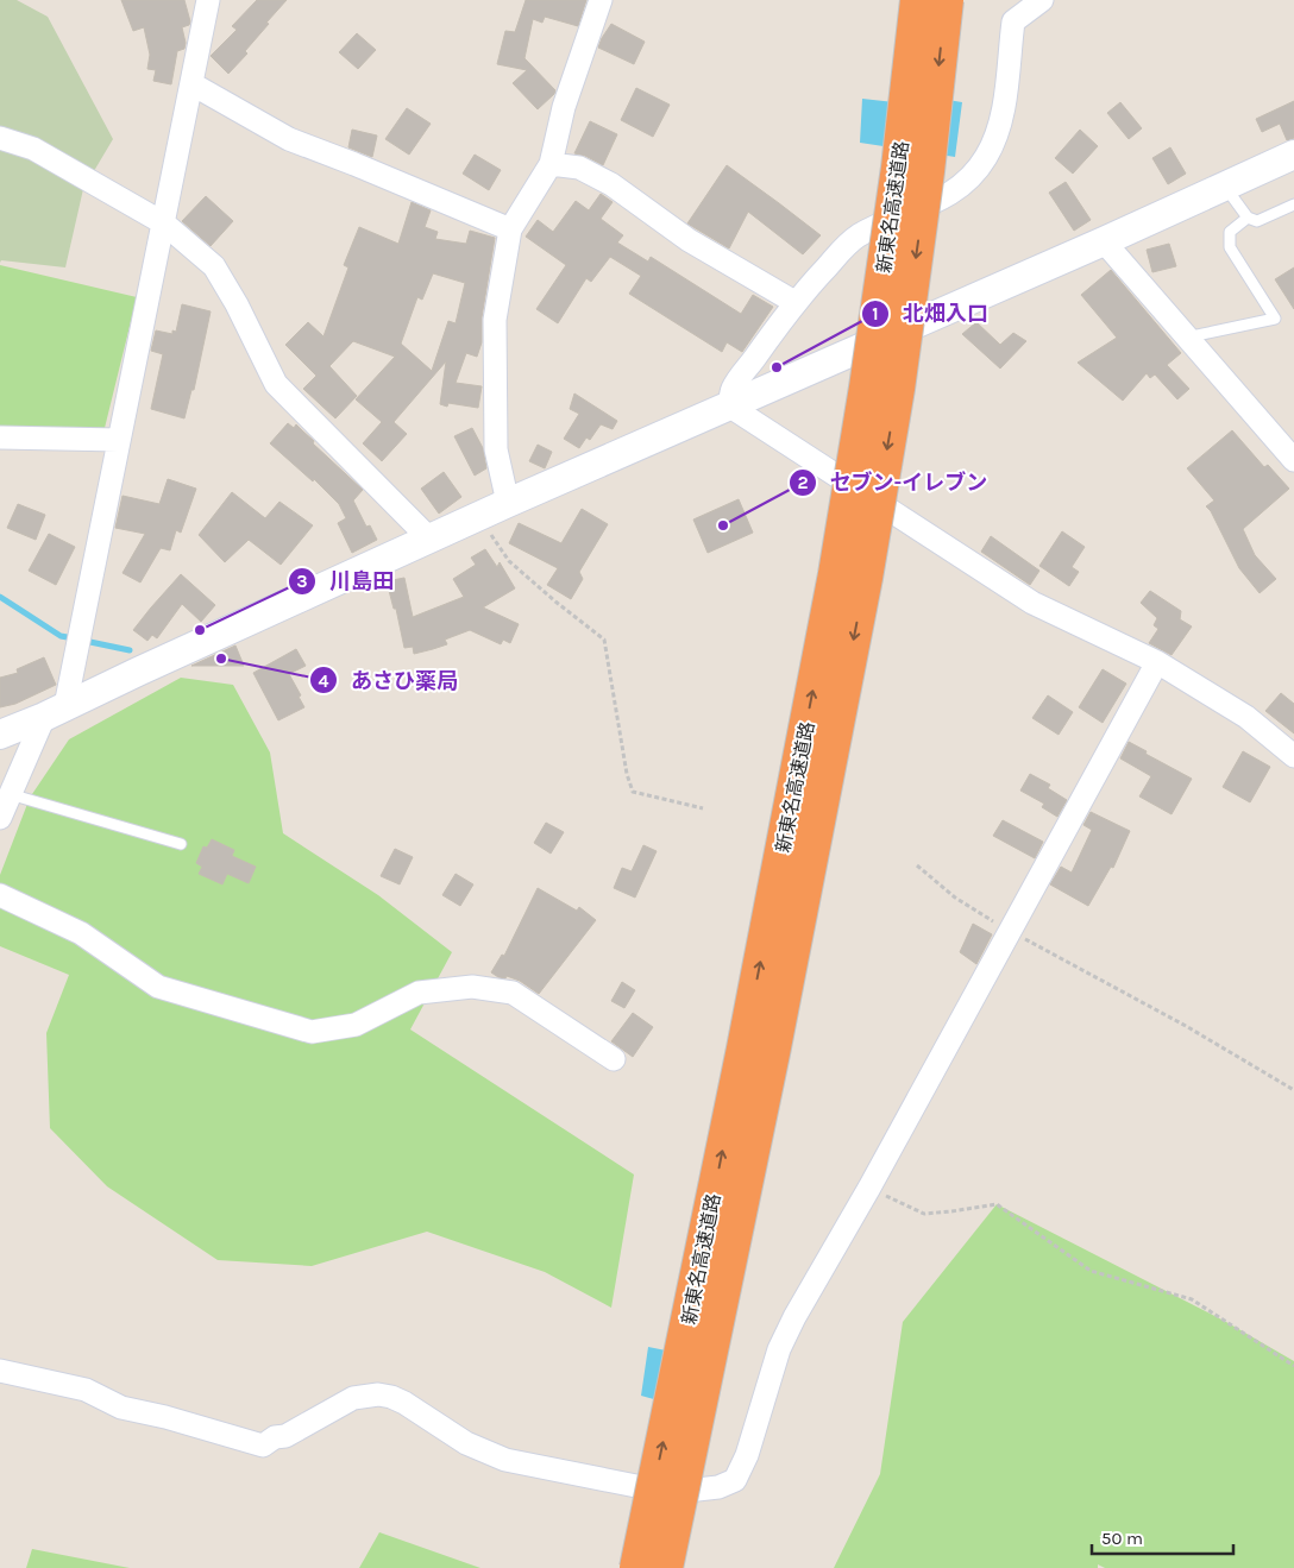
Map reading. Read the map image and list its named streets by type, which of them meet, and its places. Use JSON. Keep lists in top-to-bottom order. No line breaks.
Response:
{"streets":{"highway":["新東名高速道路"]},"places":["北畑入口","セブン-イレブン","川島田","あさひ薬局"],"scale_bar":"50 m"}
